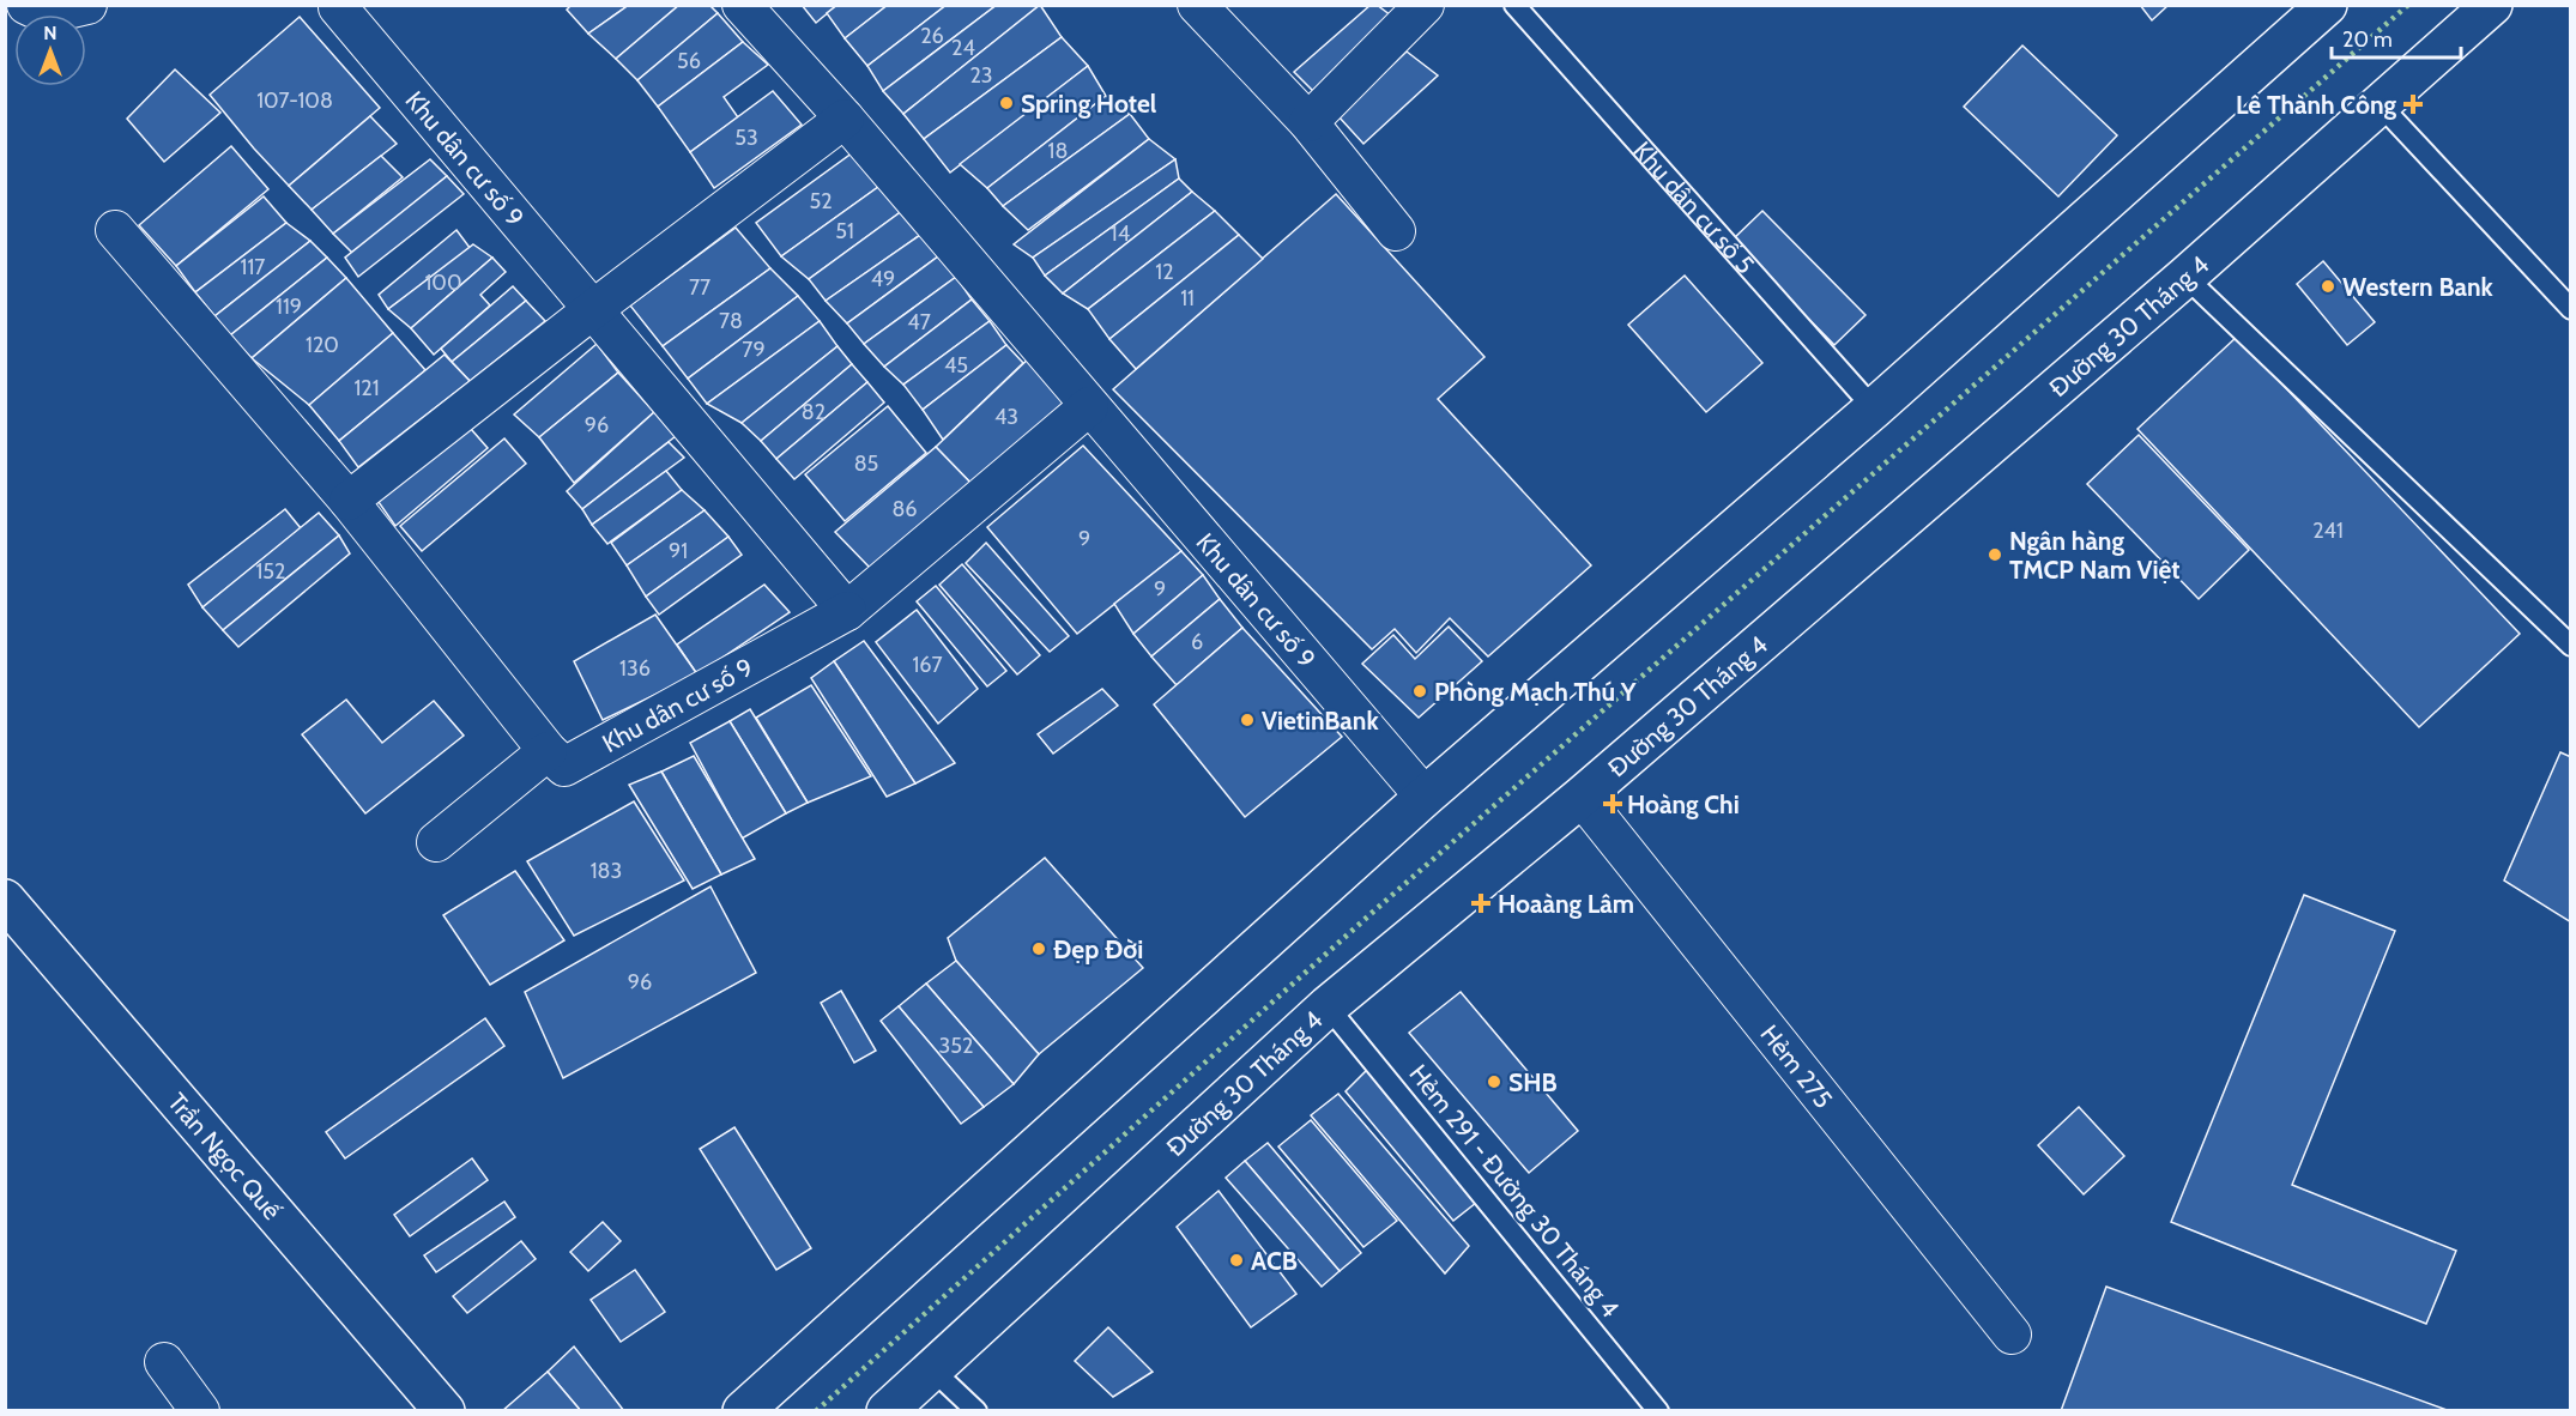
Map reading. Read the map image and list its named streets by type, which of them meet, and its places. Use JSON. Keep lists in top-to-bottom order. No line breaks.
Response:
{"streets":{"main road":["Đường 30 Tháng 4","Trần Ngọc Quế"],"street":["Khu dân cư số 9","Hẻm 275"],"lane":["Khu dân cư số 5","Hẻm 291 - Đường 30 Tháng 4"]},"crossings":[["Đường 30 Tháng 4","Hẻm 275"],["Đường 30 Tháng 4","Hẻm 291 - Đường 30 Tháng 4"]],"places":{"other":["Spring Hotel","Western Bank","Ngân hàng TMCP Nam Việt","Phòng Mạch Thú Y","VietinBank","Đẹp Đời","SHB","ACB"],"health":["Lê Thành Công","Hoàng Chi","Hoaàng Lâm"]},"house_numbers":["26","24","56","23","107-108","53","18","52","51","14","117","12","49","100","77","11","119","78","47","120","79","45","121","82","43","96","85","86","241","9","91","152","9","6","167","136","183","96","352"],"scale_bar":"20 m","north":"top"}
